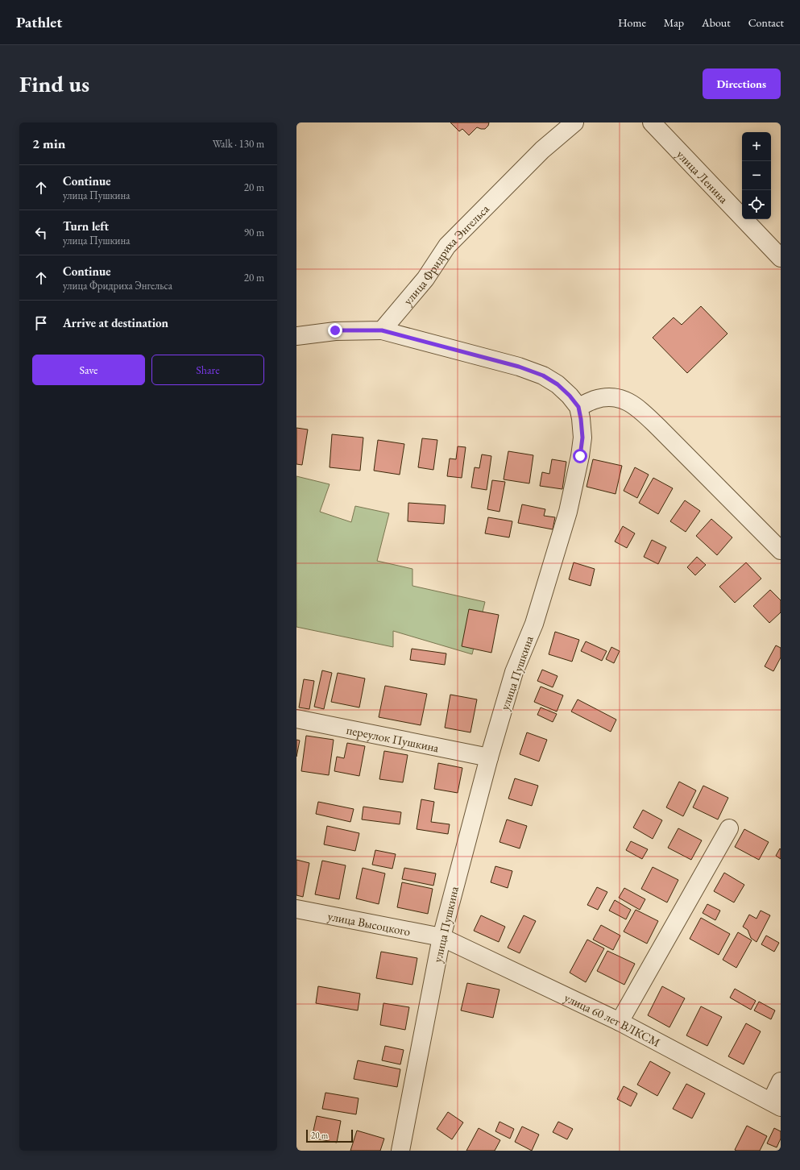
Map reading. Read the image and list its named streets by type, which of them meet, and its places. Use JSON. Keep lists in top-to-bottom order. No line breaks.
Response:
{"streets":{"street":["улица Ленина","улица Фридриха Энгельса","улица Пушкина","переулок Пушкина","улица Высоцкого","улица 60 лет ВЛКСМ"]},"crossings":[["улица Фридриха Энгельса","улица Пушкина"],["улица Пушкина","переулок Пушкина"],["улица Пушкина","улица Высоцкого"],["улица Пушкина","улица 60 лет ВЛКСМ"],["улица Высоцкого","улица 60 лет ВЛКСМ"]],"scale_bar":"20 m","page":{"header":"Pathlet","nav":["Home","Map","About","Contact"],"buttons":["Directions",["Save","Share"]],"title":"Find us","heading":["2 min","Walk · 130 m"],"map_buttons":["+","−"],"list":[["Continue","улица Пушкина","20 m"],["Turn left","улица Пушкина","90 m"],["Continue","улица Фридриха Энгельса","20 m"],"Arrive at destination"],"scale":"20 m"}}
